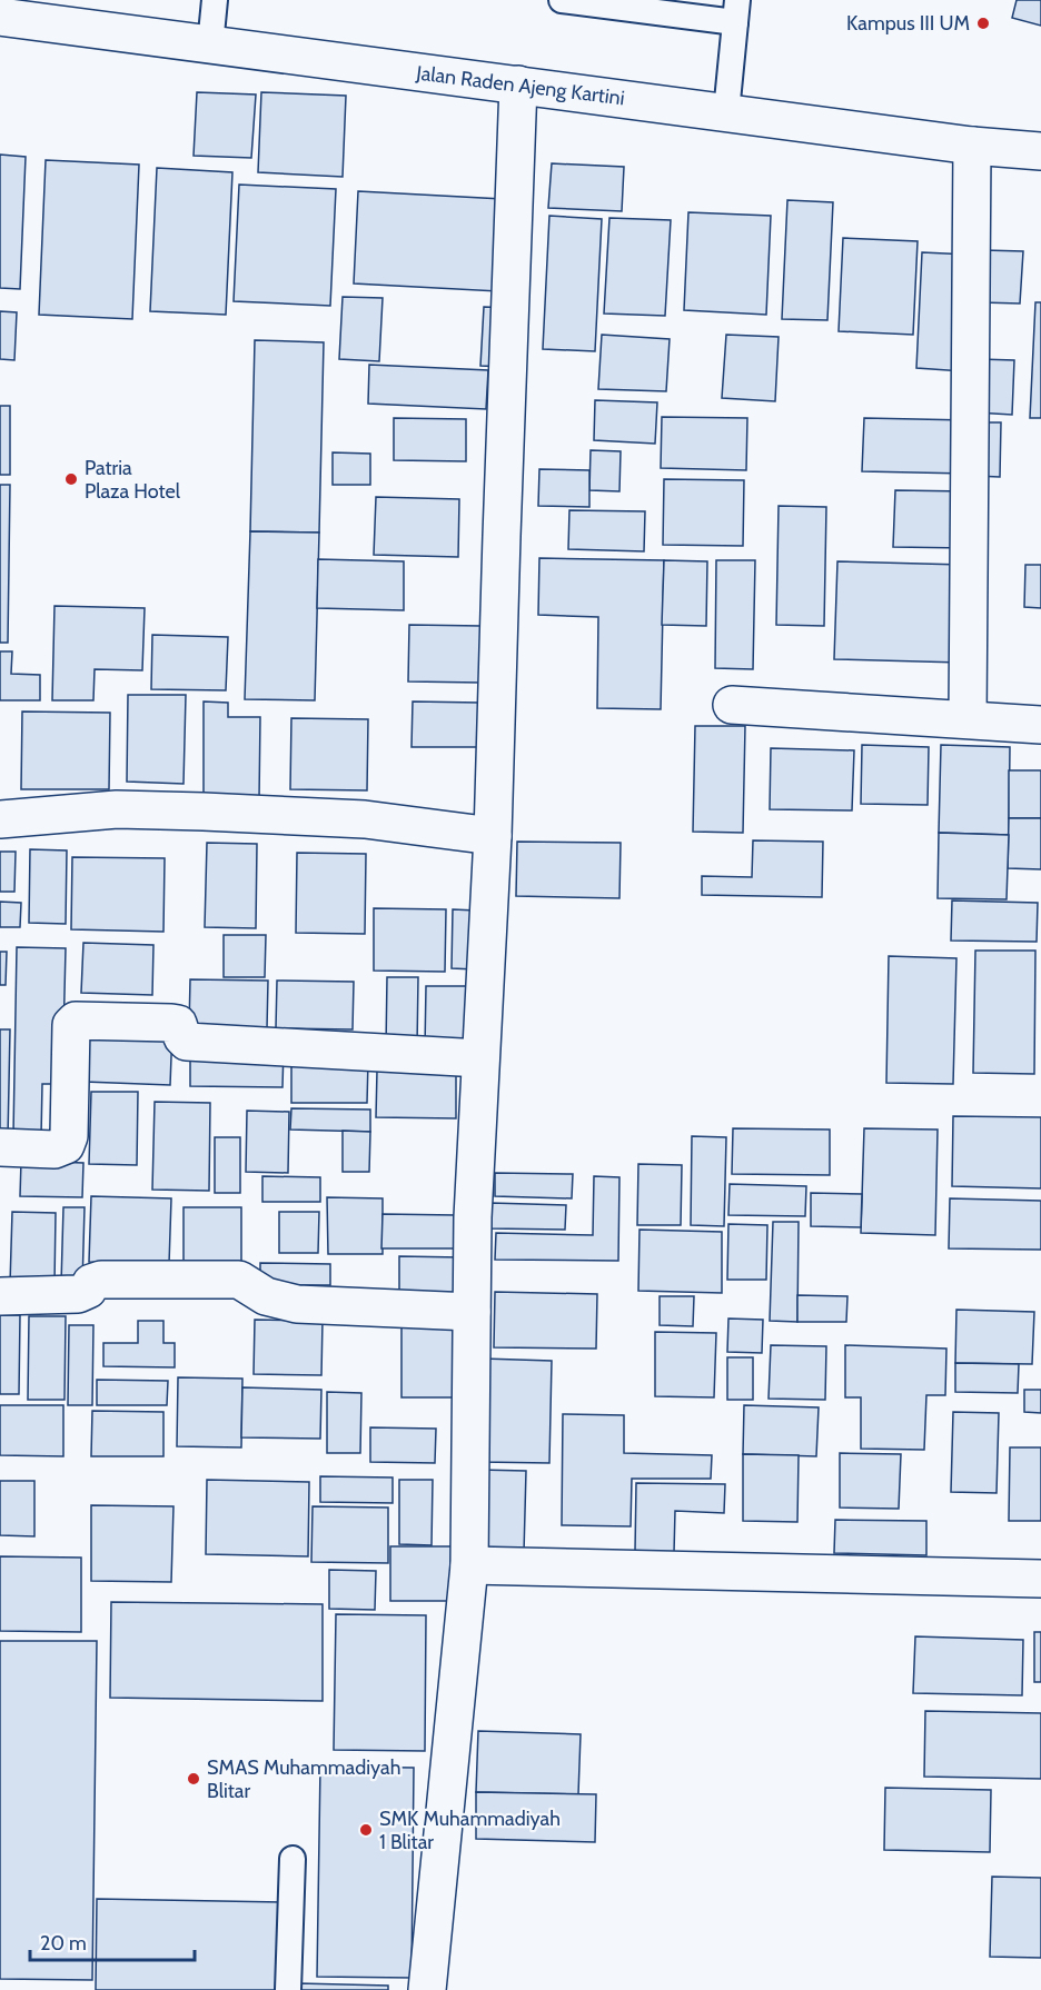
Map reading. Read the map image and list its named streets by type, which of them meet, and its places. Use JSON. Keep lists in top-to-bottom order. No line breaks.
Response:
{"streets":{"street":["Jalan Raden Ajeng Kartini"]},"places":["Kampus III UM","Patria Plaza Hotel","SMAS Muhammadiyah Blitar","SMK Muhammadiyah 1 Blitar"],"scale_bar":"20 m"}
